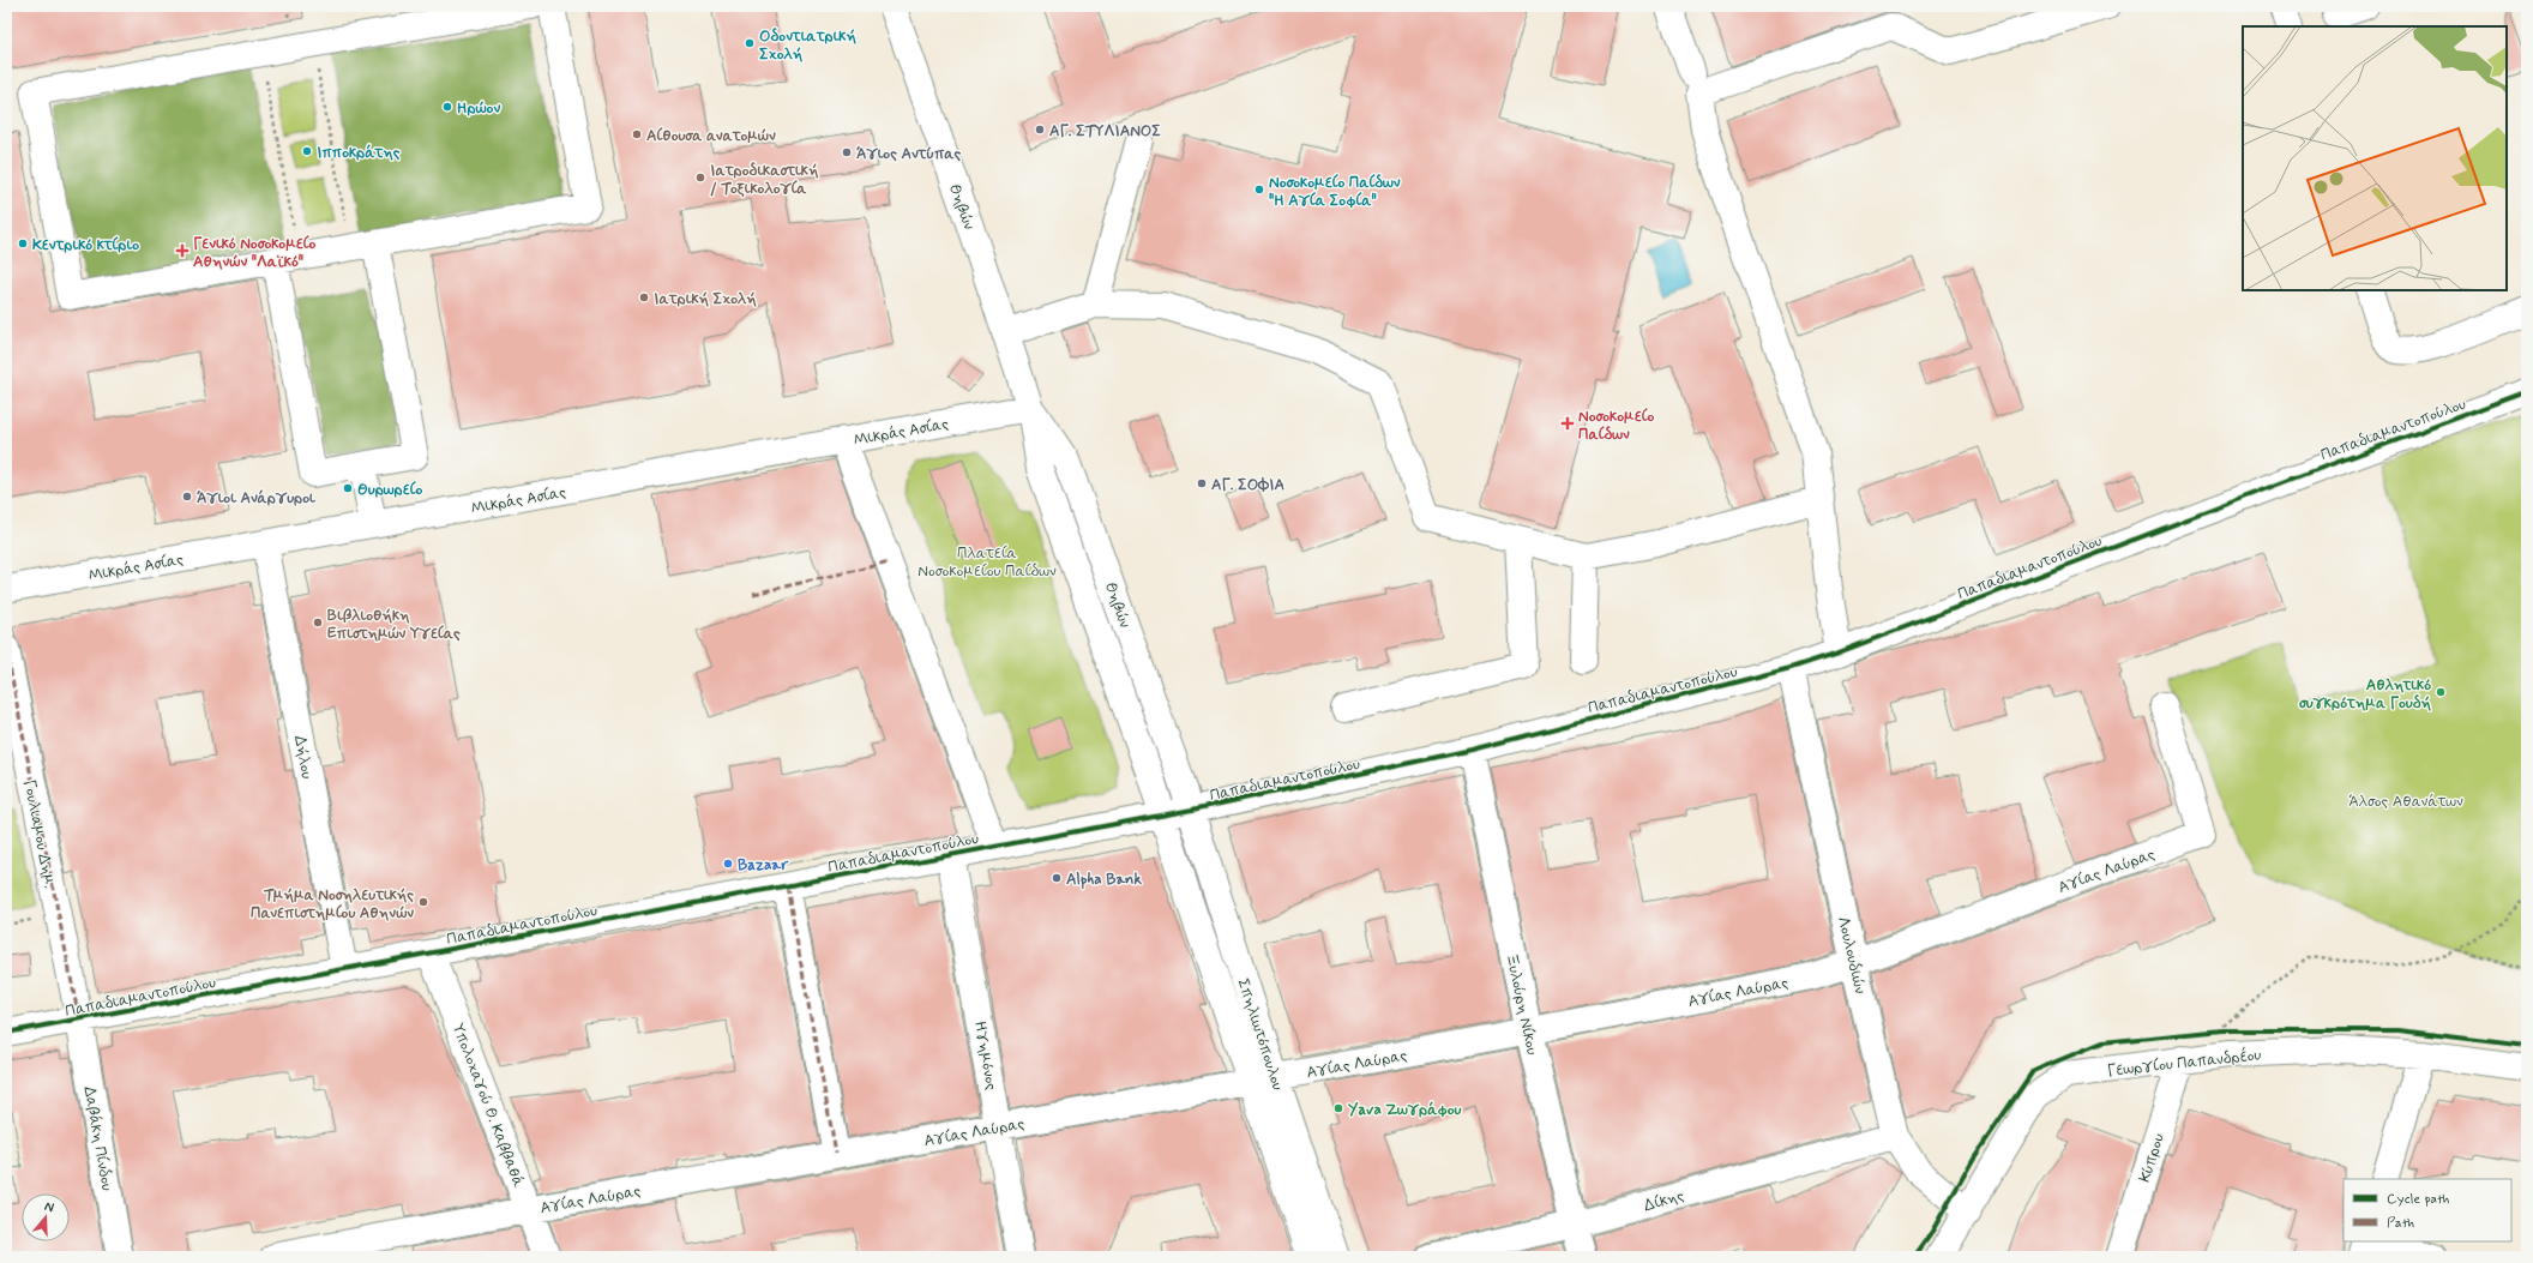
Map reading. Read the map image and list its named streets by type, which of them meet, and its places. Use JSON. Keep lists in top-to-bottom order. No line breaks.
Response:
{"streets":{"street":["Θηβών","Παπαδιαμαντοπούλου","Μικράς Ασίας","Δήλου","Γουλιαμου Δημ.","Αγίας Λαύρας","Λουλουδιών","Ξυλούρη Νίκου","Σπηλιωτόπουλου","Ηγημόνος","Γεωργίου Παπανδρέου","Υπολοχαγού Θ. Καββαθά","Δαβάκη Πίνδου","Κύπρου","Δίκης"]},"crossings":[["Θηβών","Παπαδιαμαντοπούλου"],["Θηβών","Μικράς Ασίας"],["Θηβών","Σπηλιωτόπουλου"],["Παπαδιαμαντοπούλου","Δήλου"],["Παπαδιαμαντοπούλου","Γουλιαμου Δημ."],["Παπαδιαμαντοπούλου","Λουλουδιών"],["Παπαδιαμαντοπούλου","Ξυλούρη Νίκου"],["Παπαδιαμαντοπούλου","Σπηλιωτόπουλου"],["Παπαδιαμαντοπούλου","Ηγημόνος"],["Παπαδιαμαντοπούλου","Υπολοχαγού Θ. Καββαθά"],["Παπαδιαμαντοπούλου","Δαβάκη Πίνδου"],["Μικράς Ασίας","Δήλου"],["Γουλιαμου Δημ.","Δαβάκη Πίνδου"],["Αγίας Λαύρας","Λουλουδιών"],["Αγίας Λαύρας","Ξυλούρη Νίκου"],["Αγίας Λαύρας","Σπηλιωτόπουλου"],["Αγίας Λαύρας","Ηγημόνος"],["Αγίας Λαύρας","Υπολοχαγού Θ. Καββαθά"],["Λουλουδιών","Γεωργίου Παπανδρέου"],["Λουλουδιών","Δίκης"],["Ξυλούρη Νίκου","Δίκης"],["Γεωργίου Παπανδρέου","Κύπρου"]],"parks":["Πλατεία Νοσοκομείου Παίδων","Άλσος Αθανάτων"],"places":{"other":["Οδοντιατρική Σχολή","Ηρώον","ΑΓ. ΣΤΥΛΙΑΝΟΣ","Αίθουσα ανατομών","Ιπποκράτης","Άγιος Αντύπας","Ιατροδικαστική / Τοξικολογία","Νοσοκομείο Παίδων \"Η Αγία Σοφία\"","Κεντρικό κτίριο","Ιατρική Σχολή","ΑΓ. ΣΟΦΙΑ","Θυρωρείο","Άγιοι Ανάργυροι","Βιβλιοθήκη Επιστημών Υγείας","Αθλητικό συγκρότημα Γουδή","Bazaar","Alpha Bank","Τμήμα Νοσηλευτικής Πανεπιστημίου Αθηνών","Yava Ζωγράφου"],"health":["Γενικό Νοσοκομείο Αθηνών \"Λαϊκό\"","Νοσοκομείο Παίδων"]},"legend":["Cycle path","Path"],"north":"top"}
